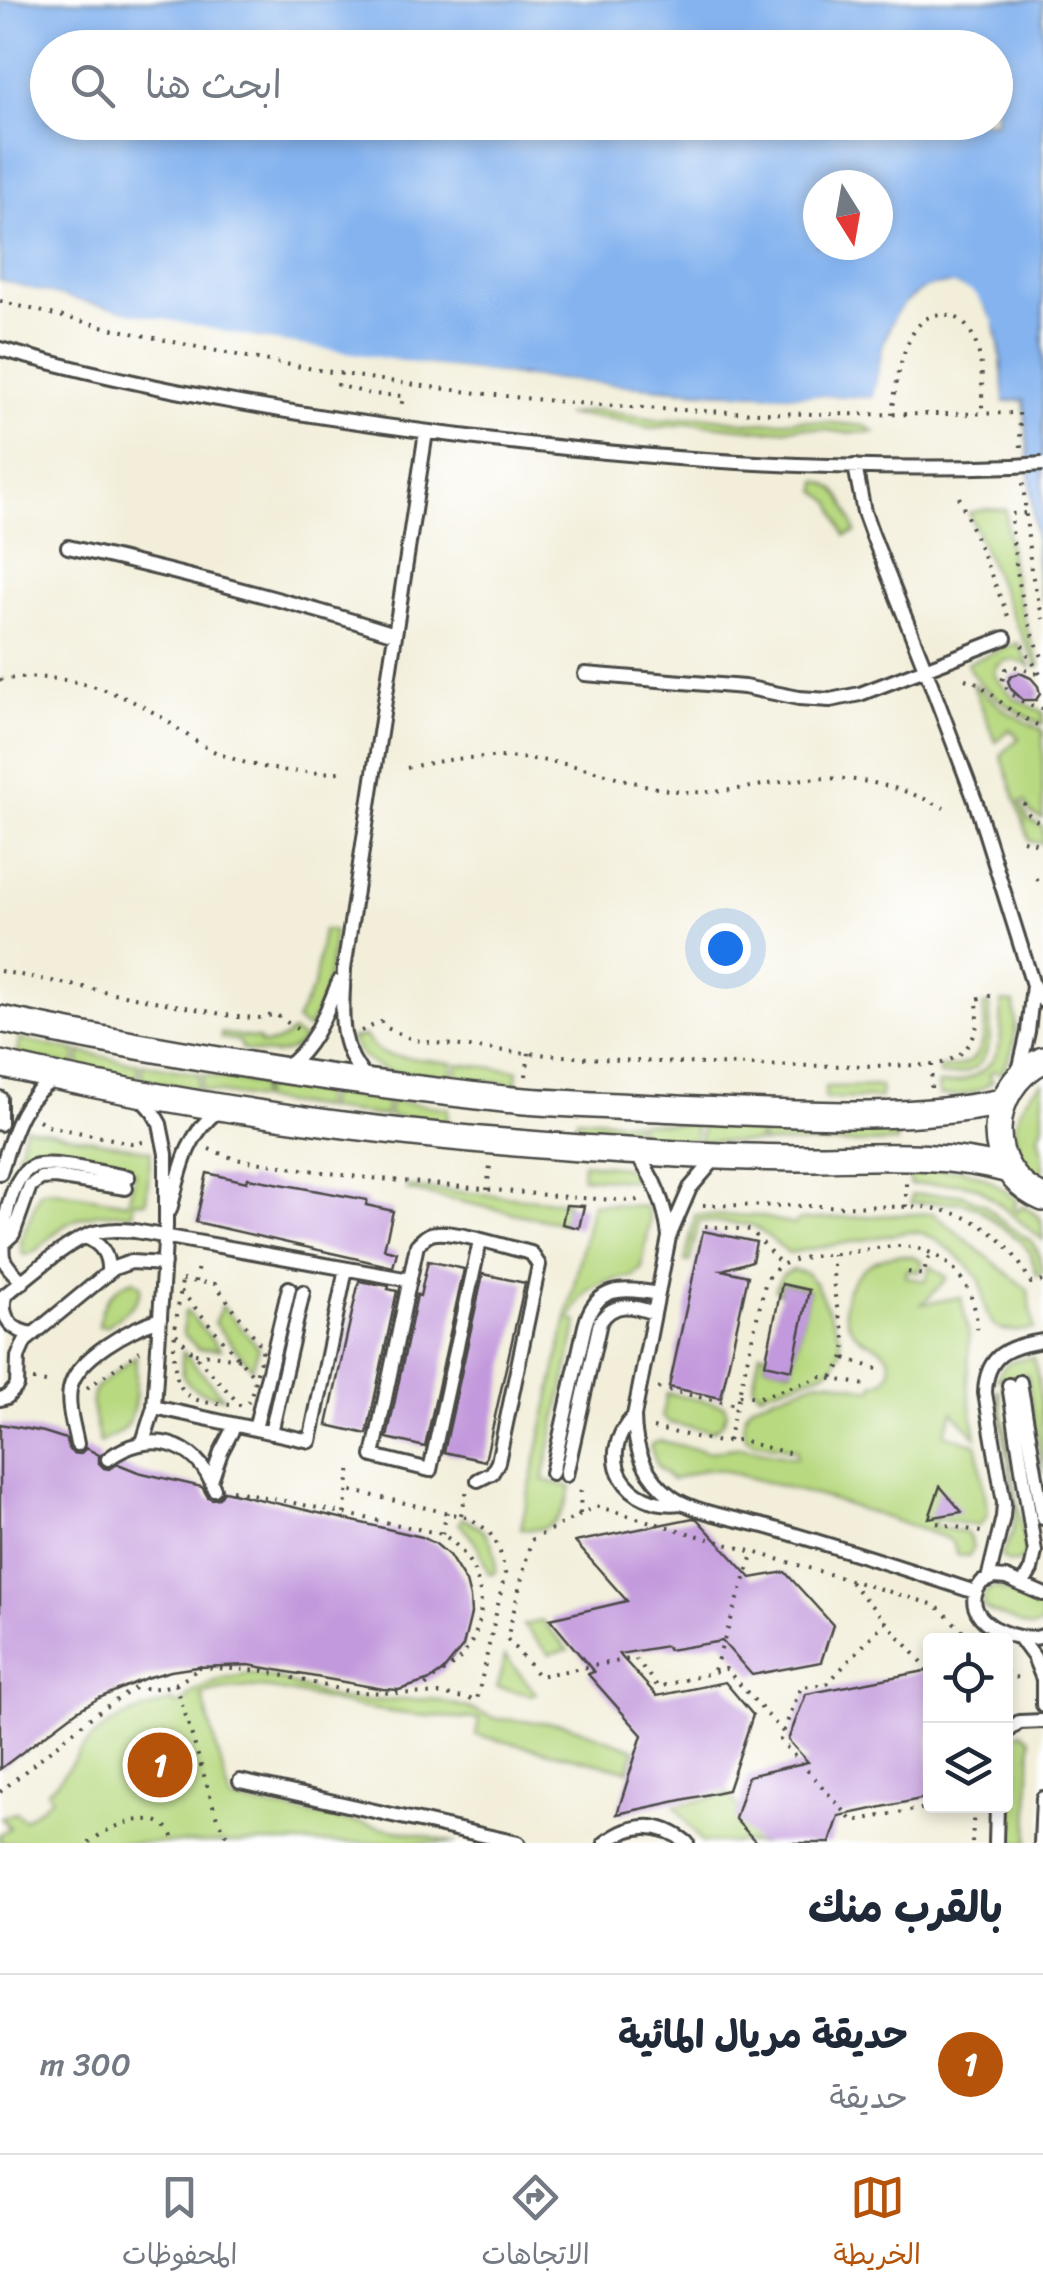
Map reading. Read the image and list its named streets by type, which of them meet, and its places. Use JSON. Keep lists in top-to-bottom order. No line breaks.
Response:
{"north":"bottom","page":{"search":"ابحث هنا","pins":"1","heading":"بالقرب منك","list":[{"mark":"1","name":"حديقة مريال المائية","note":"حديقة","value":"300 m"}],"nav":["الخريطة","الاتجاهات","المحفوظات"]}}
